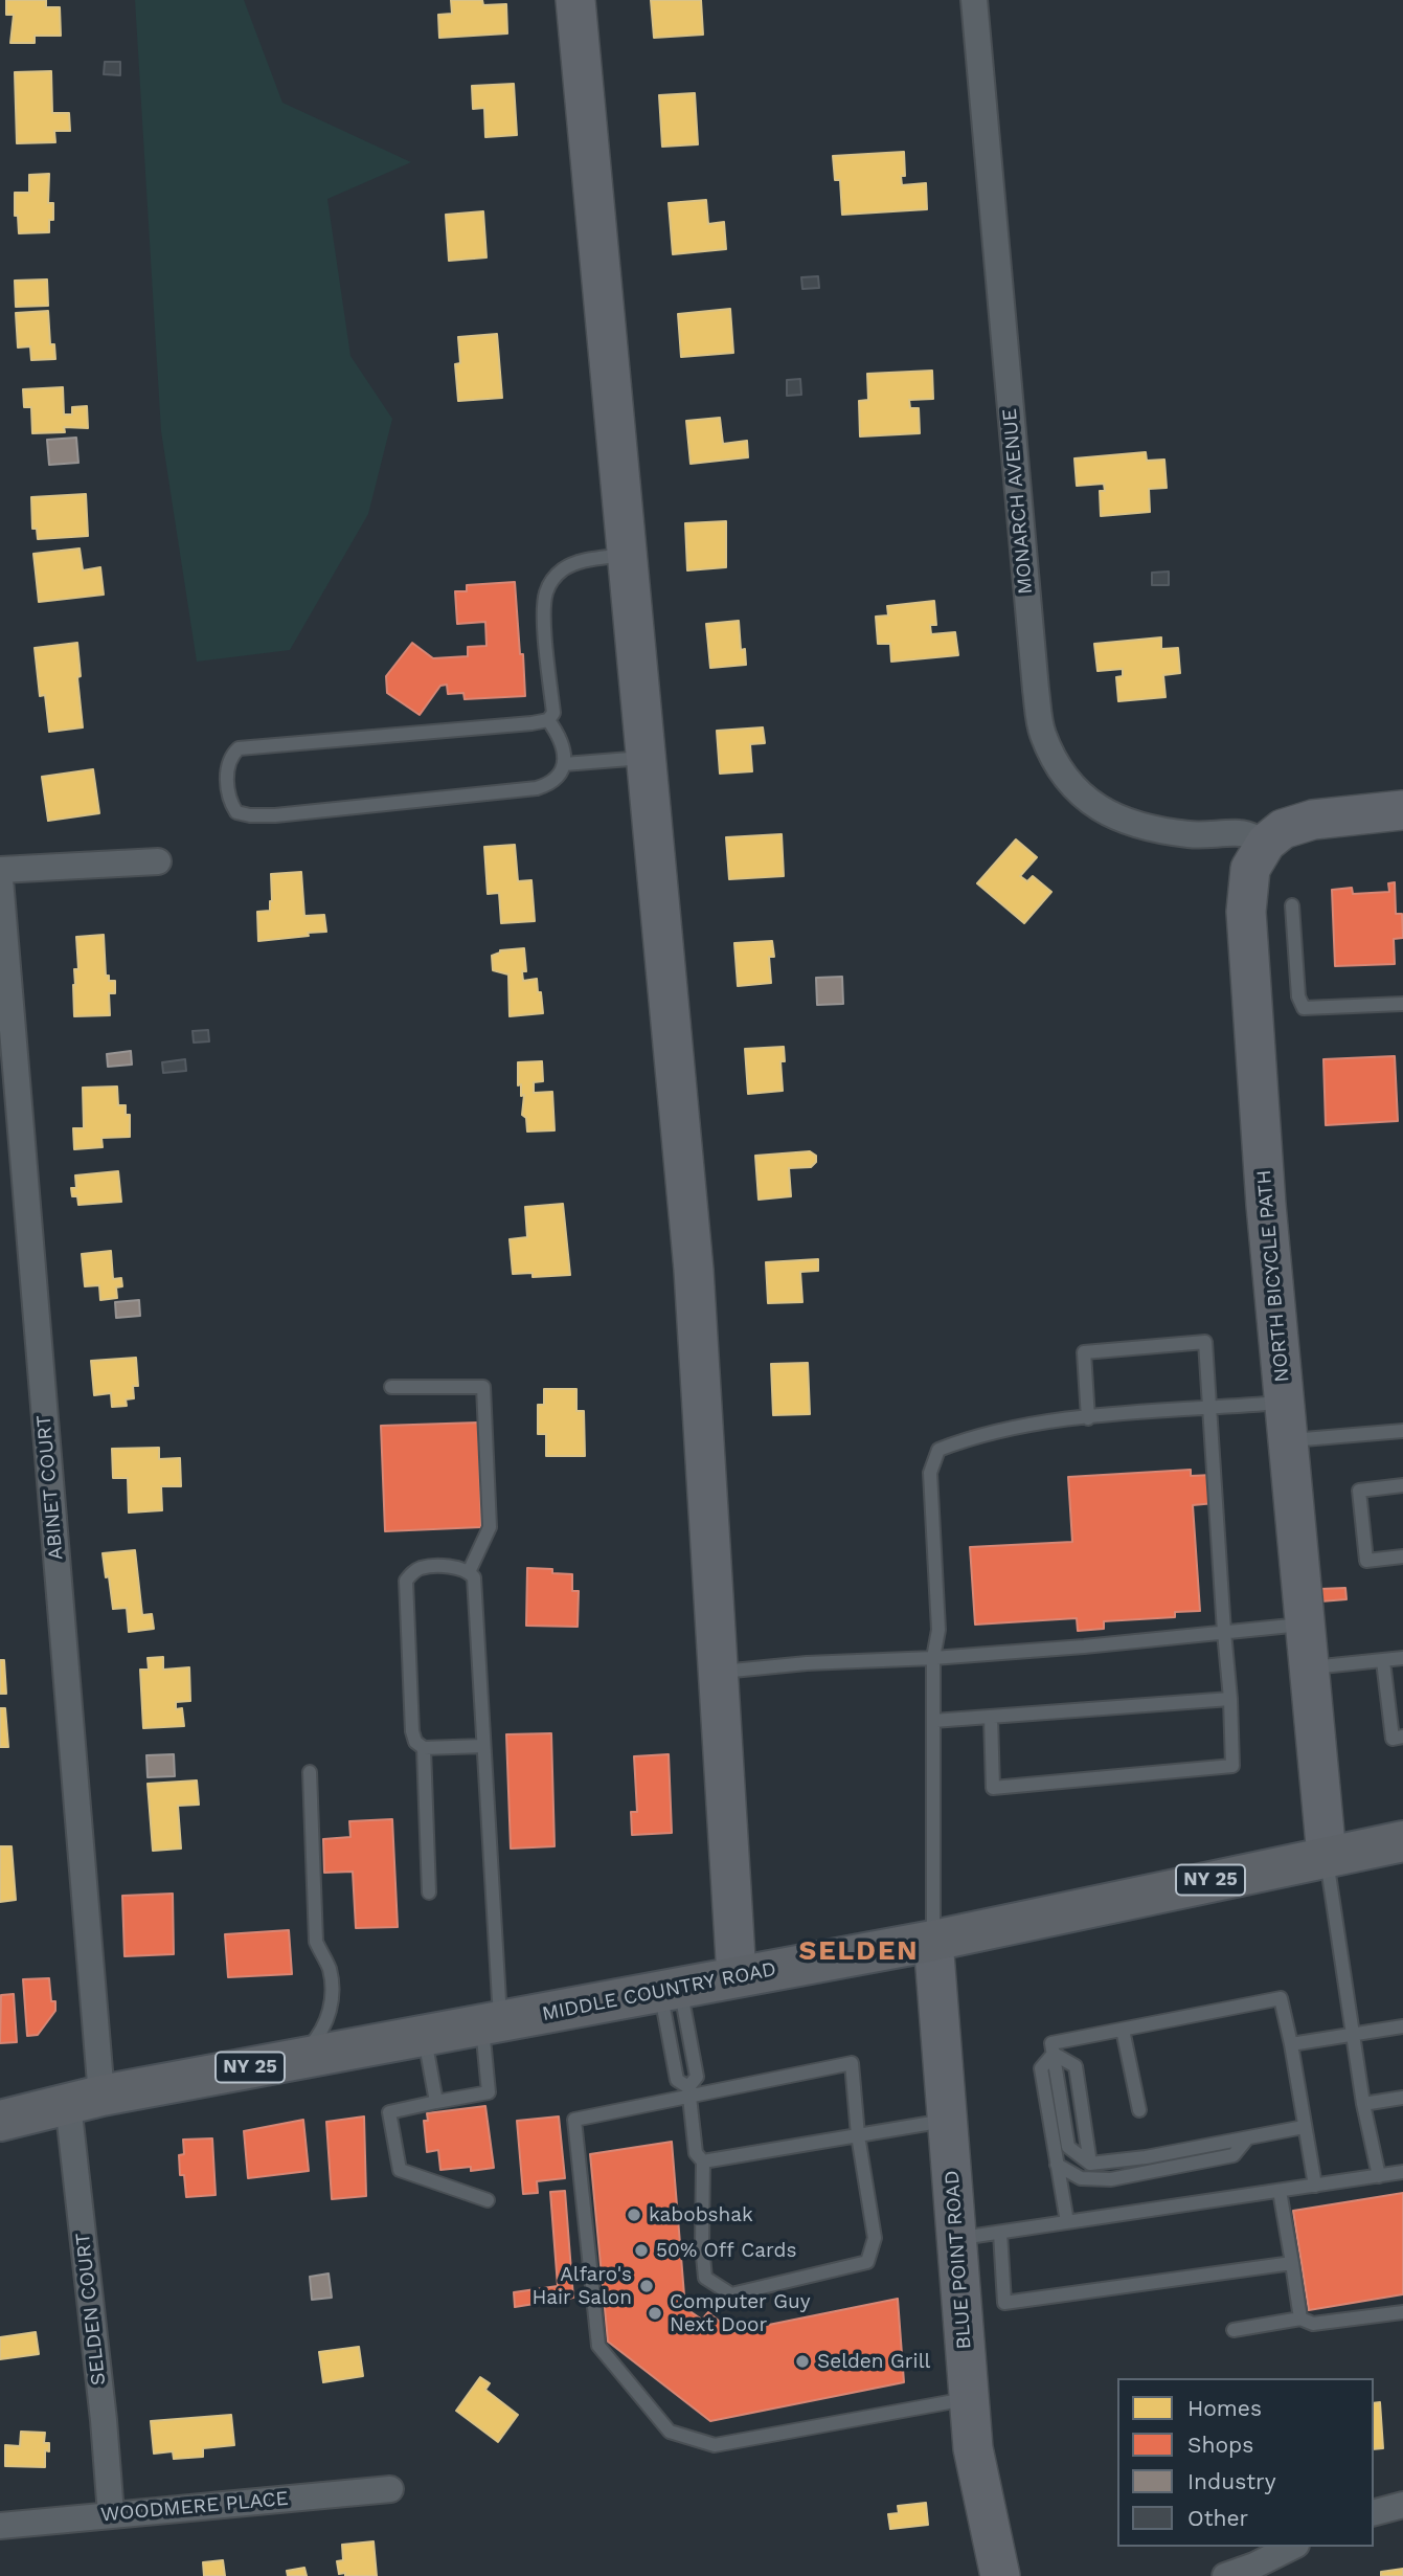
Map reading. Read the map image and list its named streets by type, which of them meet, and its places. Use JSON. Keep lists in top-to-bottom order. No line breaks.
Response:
{"streets":{"main road":["NY 25","MIDDLE COUNTRY ROAD"],"street":["MONARCH AVENUE","NORTH BICYCLE PATH","ABINET COURT","BLUE POINT ROAD","SELDEN COURT","WOODMERE PLACE"]},"crossings":[["MONARCH AVENUE","NORTH BICYCLE PATH"],["NORTH BICYCLE PATH","MIDDLE COUNTRY ROAD"],["ABINET COURT","MIDDLE COUNTRY ROAD"],["ABINET COURT","SELDEN COURT"],["MIDDLE COUNTRY ROAD","BLUE POINT ROAD"],["MIDDLE COUNTRY ROAD","SELDEN COURT"],["SELDEN COURT","WOODMERE PLACE"]],"districts":["SELDEN"],"places":["kabobshak","50% Off Cards","Alfaro's Hair Salon","Computer Guy Next Door","Selden Grill"],"legend":["Homes","Shops","Industry","Other"]}
